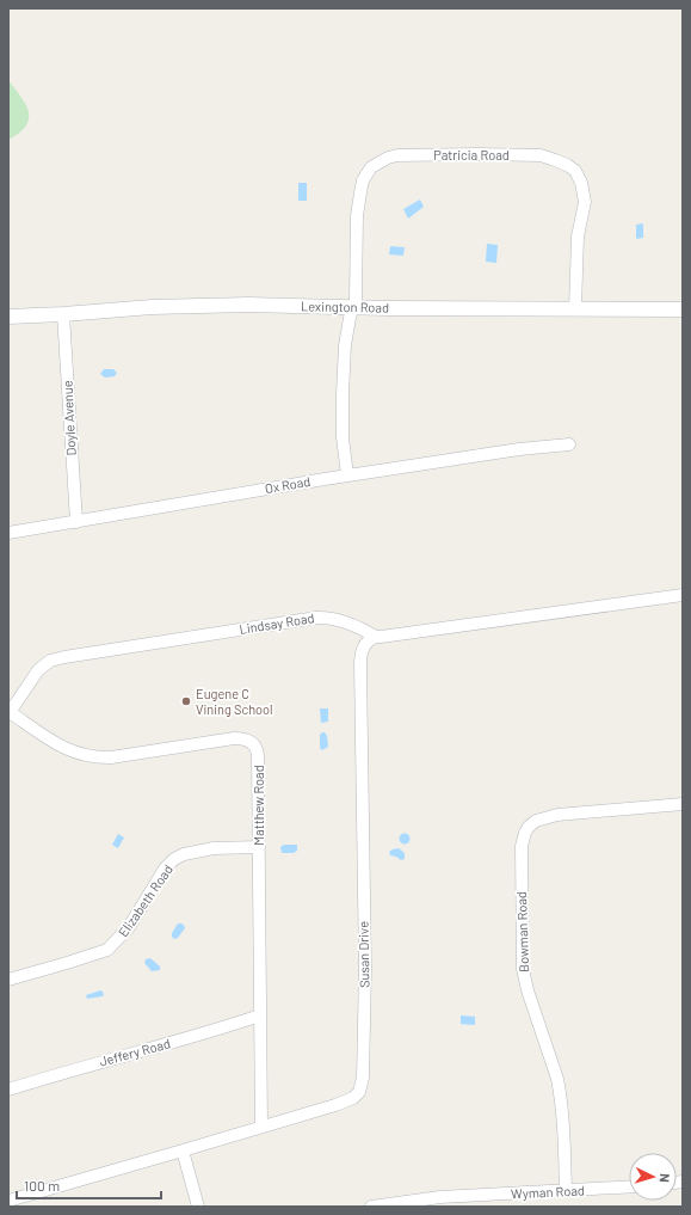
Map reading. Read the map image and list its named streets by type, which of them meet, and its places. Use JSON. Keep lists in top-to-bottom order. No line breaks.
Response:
{"streets":{"street":["Patricia Road","Lexington Road","Doyle Avenue","Ox Road","Lindsay Road","Matthew Road","Elizabeth Road","Bowman Road","Susan Drive","Jeffery Road","Wyman Road"]},"crossings":[["Patricia Road","Lexington Road"],["Patricia Road","Ox Road"],["Lexington Road","Doyle Avenue"],["Doyle Avenue","Ox Road"],["Lindsay Road","Matthew Road"],["Lindsay Road","Susan Drive"],["Matthew Road","Elizabeth Road"],["Matthew Road","Susan Drive"],["Matthew Road","Jeffery Road"],["Bowman Road","Wyman Road"]],"places":["Eugene C Vining School"],"scale_bar":"100 m","north":"right"}
